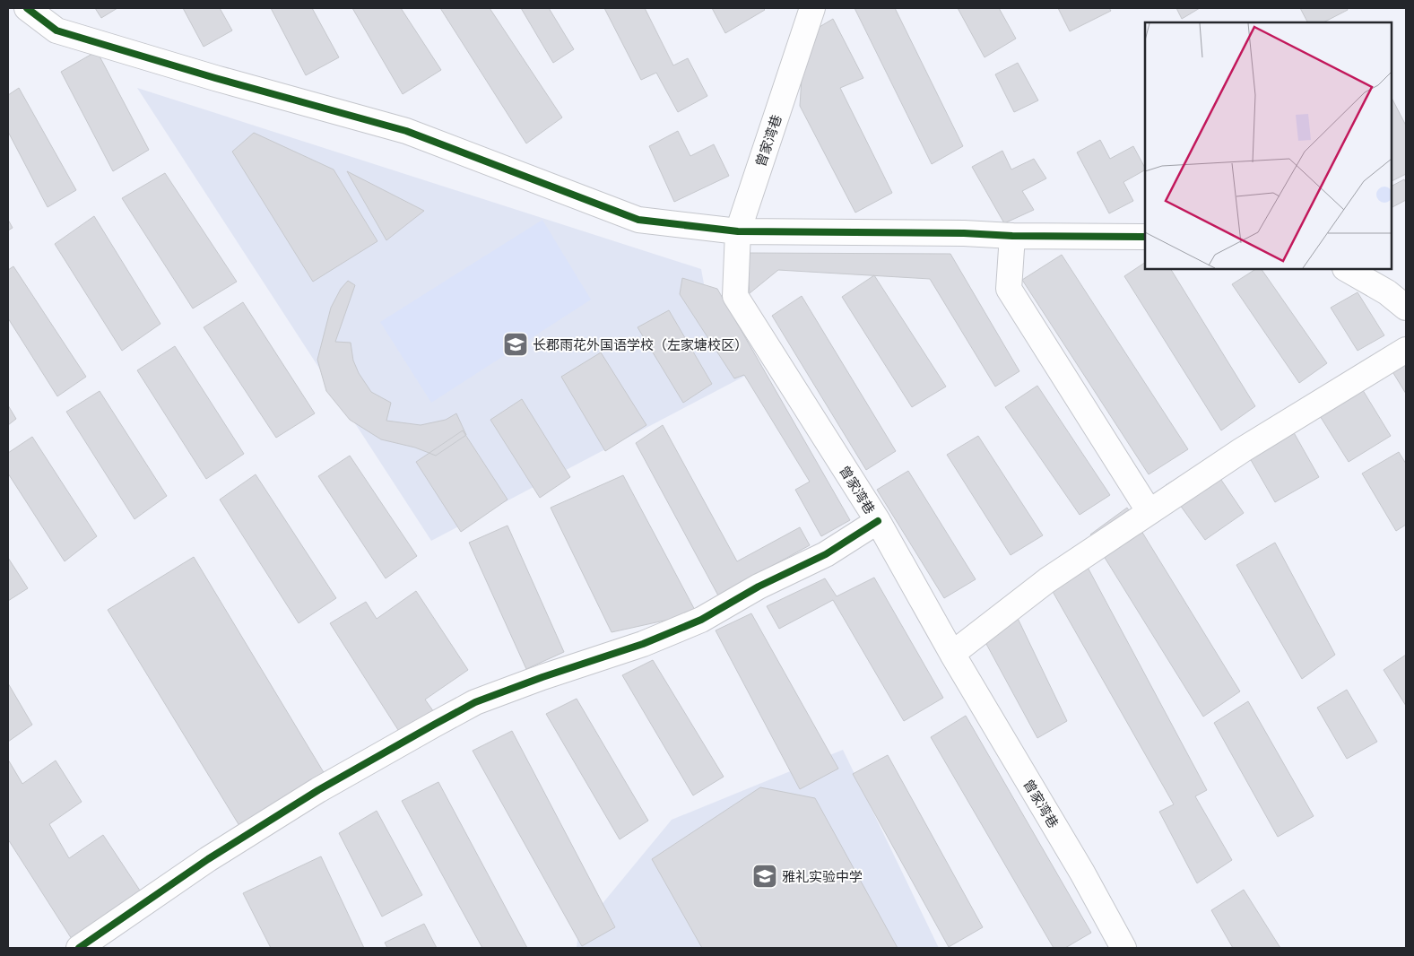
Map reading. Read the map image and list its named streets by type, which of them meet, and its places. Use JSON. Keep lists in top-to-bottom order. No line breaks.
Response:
{"streets":{"street":["曾家湾巷"]},"places":{"school or university":["长郡雨花外国语学校（左家塘校区）","雅礼实验中学"]}}
